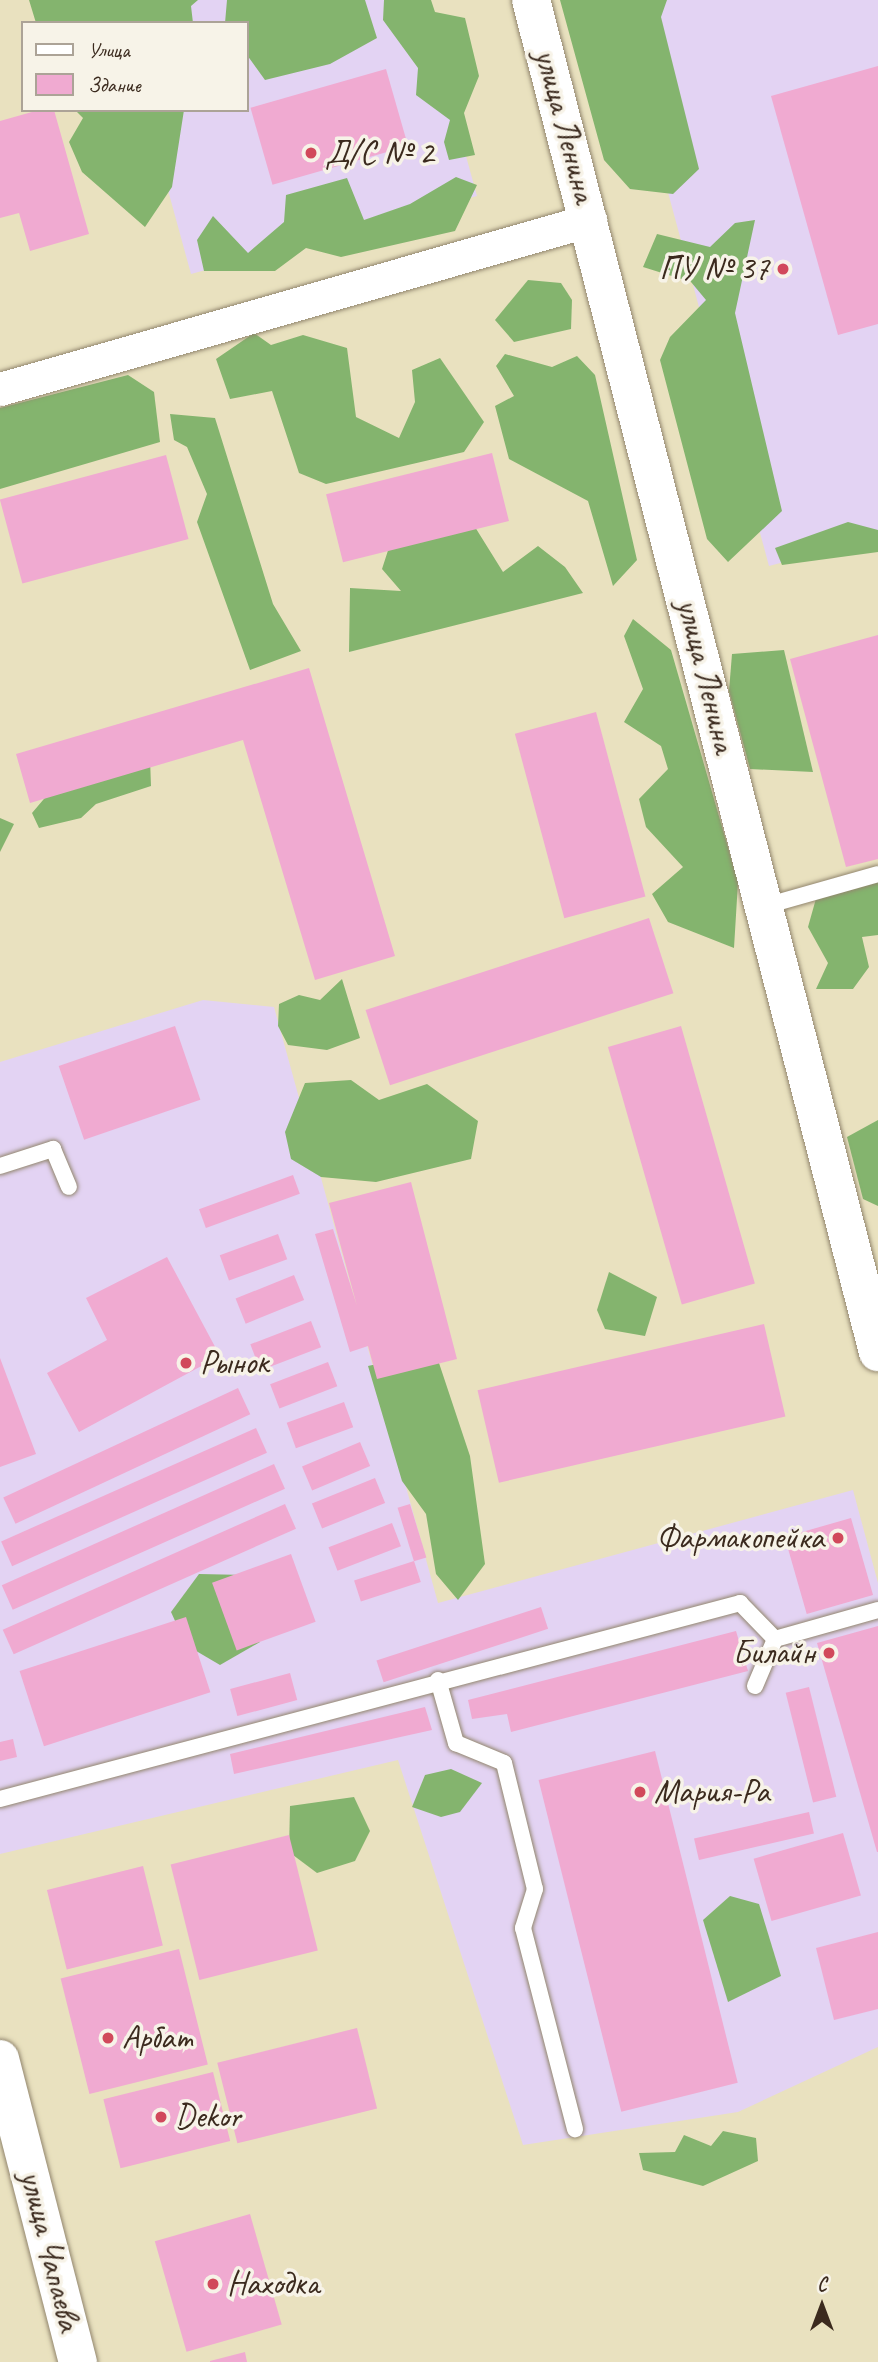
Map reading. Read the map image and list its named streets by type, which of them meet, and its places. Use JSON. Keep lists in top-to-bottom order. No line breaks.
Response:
{"streets":{"main road":["улица Ленина","улица Чапаева"]},"places":["Д/С № 2","ПУ № 37","Рынок","Фармакопейка","Билайн","Мария-Ра","Арбат","Dekor","Находка"],"legend":["Улица","Здание"],"north":"top"}
